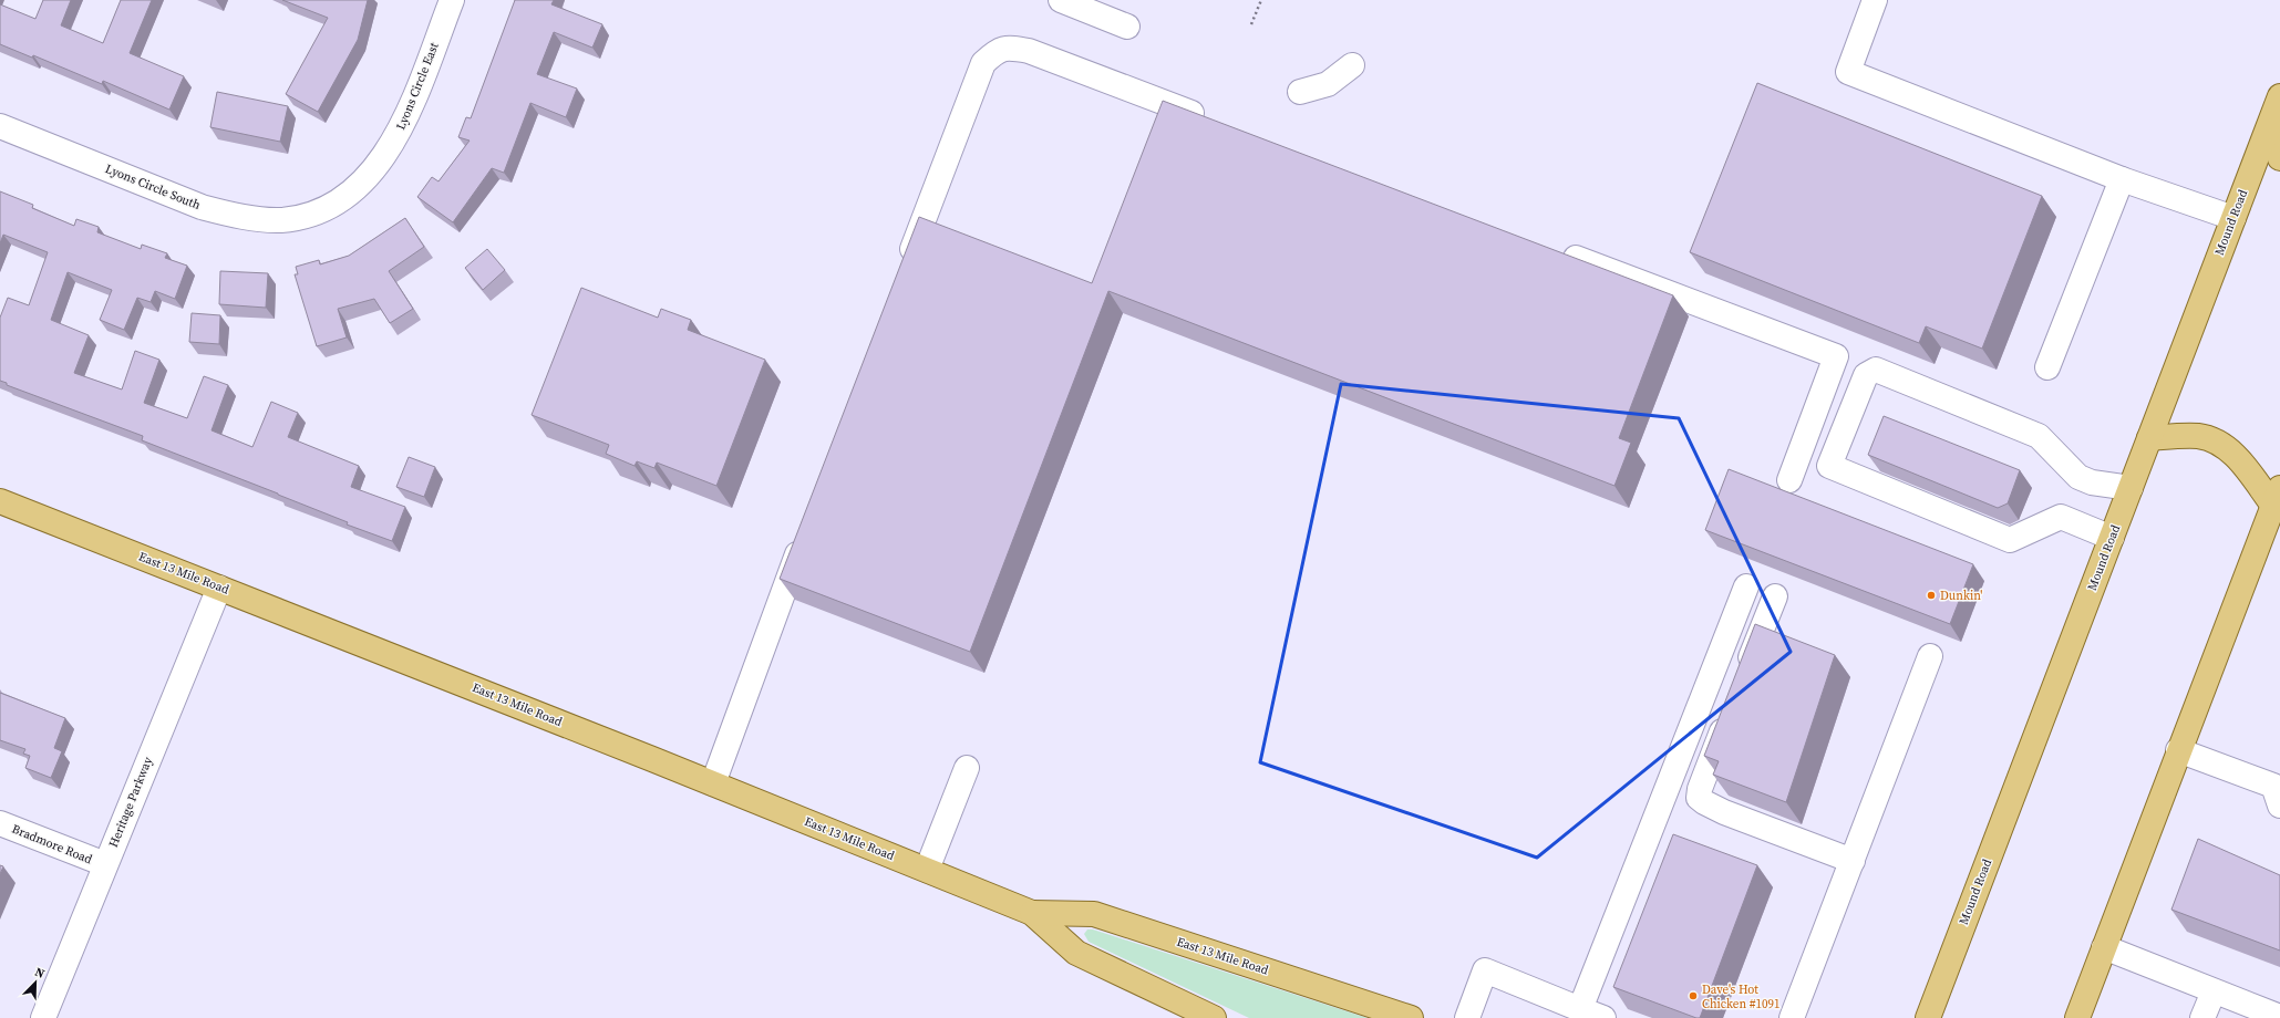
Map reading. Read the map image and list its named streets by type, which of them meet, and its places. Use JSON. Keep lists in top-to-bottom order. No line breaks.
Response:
{"streets":{"main road":["Mound Road","East 13 Mile Road"],"street":["Lyons Circle East","Lyons Circle South","Heritage Parkway","Bradmore Road"]},"crossings":[["Lyons Circle East","Lyons Circle South"],["East 13 Mile Road","Heritage Parkway"],["Heritage Parkway","Bradmore Road"]],"places":["Dunkin'","Dave's Hot Chicken #1091"],"north":"top right"}
